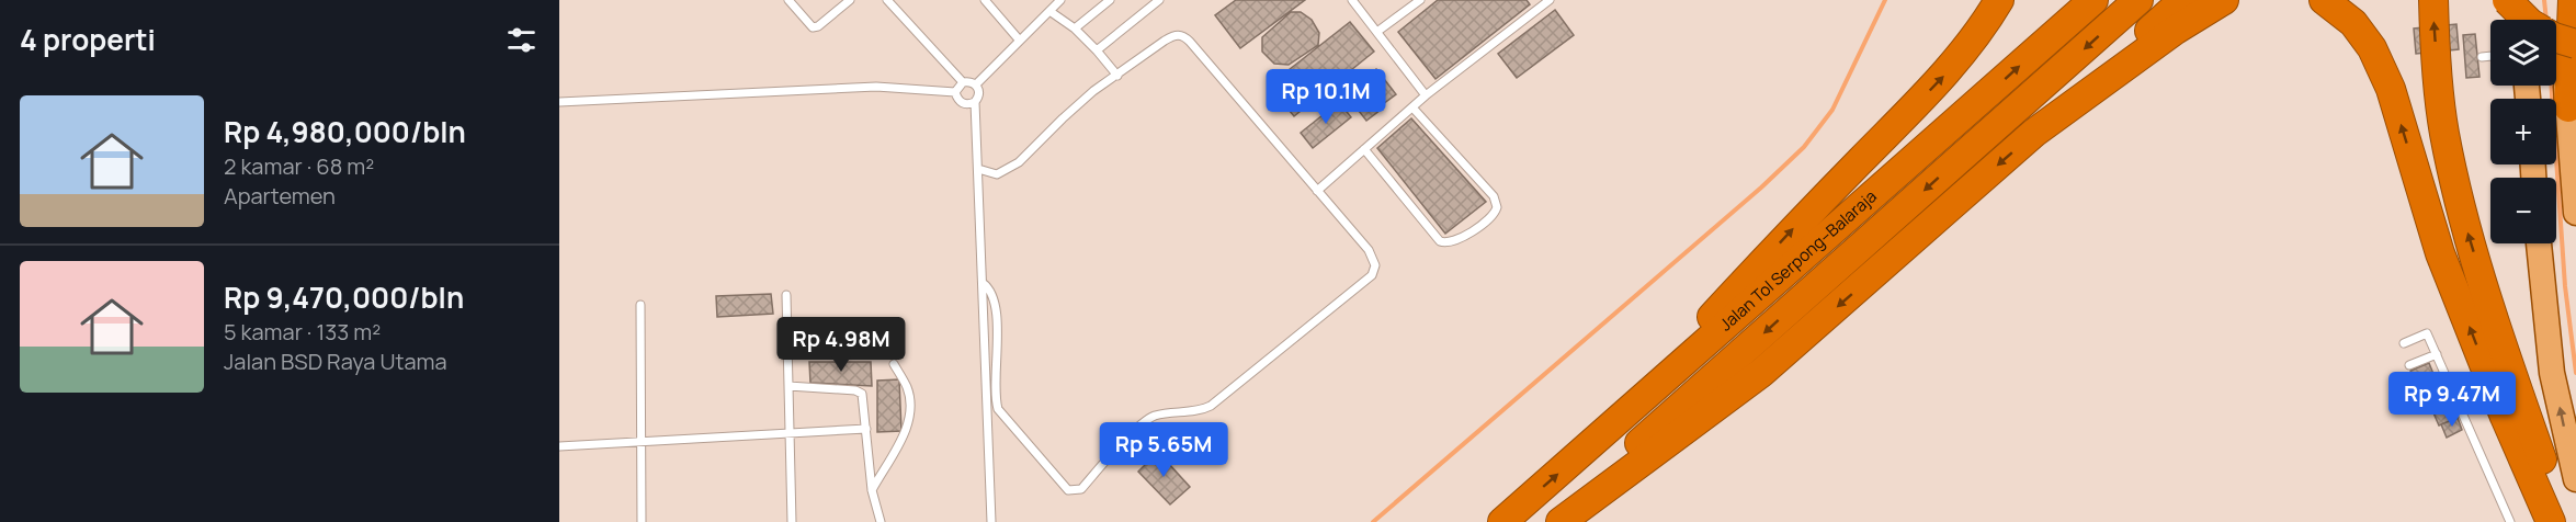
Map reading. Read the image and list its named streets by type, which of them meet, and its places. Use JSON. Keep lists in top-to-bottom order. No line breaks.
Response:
{"streets":{"highway":["Jalan Tol Serpong–Balaraja"]},"page":{"heading":"4 properti","map_buttons":["+","−"],"price":["Rp 10.1M","Rp 4.98M","Rp 9.47M","Rp 5.65M"],"list":[{"name":"Rp 4,980,000/bln","note":"2 kamar · 68 m² · Apartemen"},{"name":"Rp 9,470,000/bln","note":"5 kamar · 133 m² · Jalan BSD Raya Utama"}]}}
